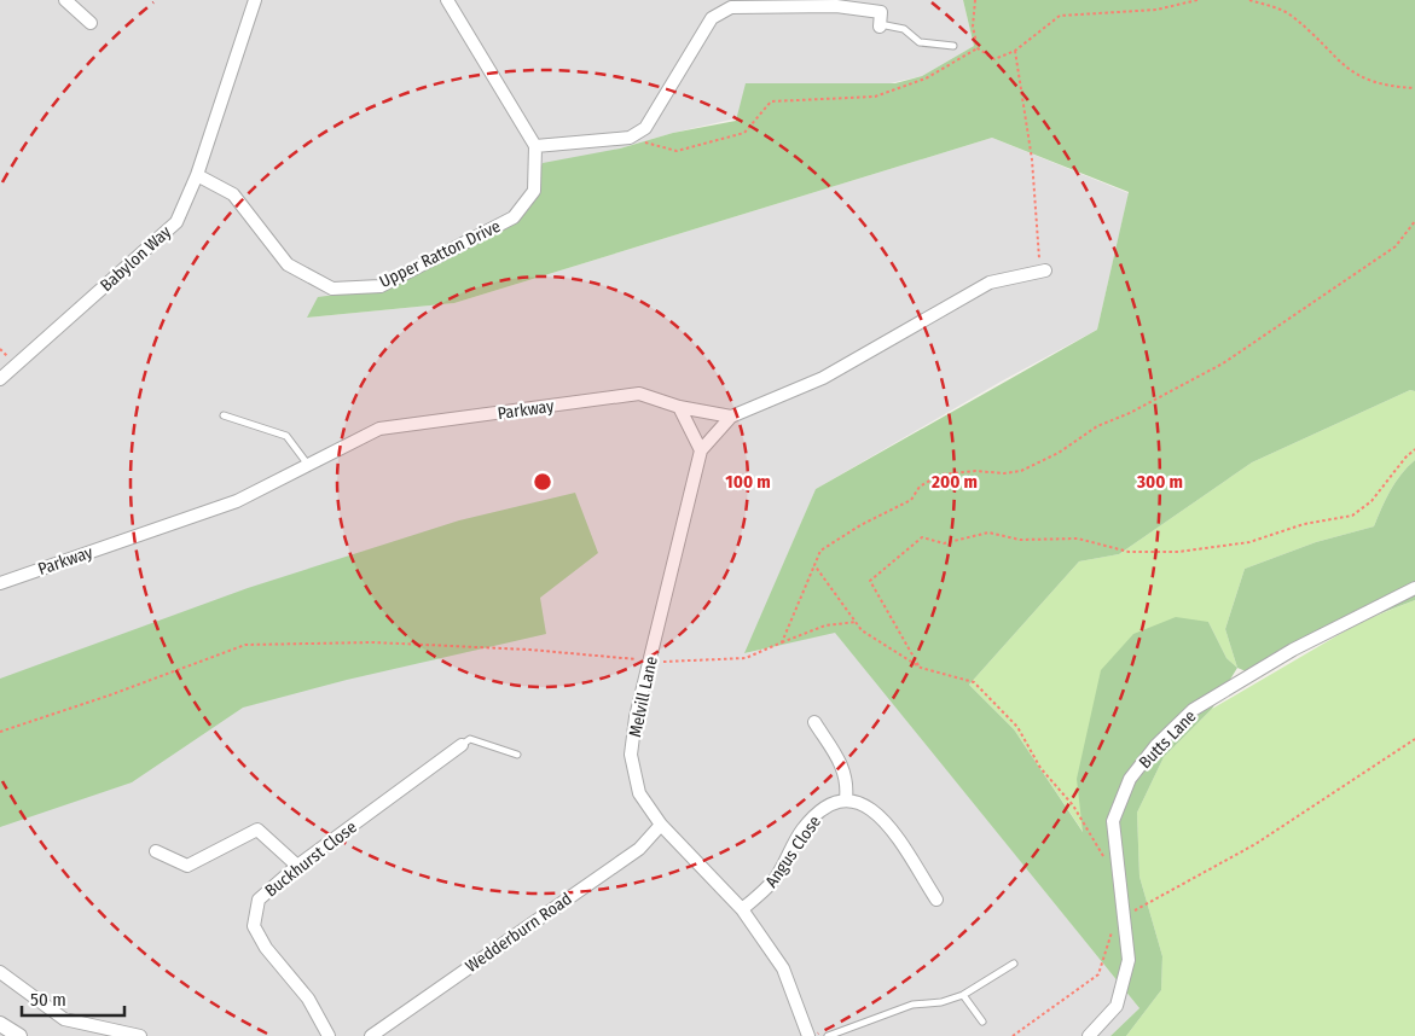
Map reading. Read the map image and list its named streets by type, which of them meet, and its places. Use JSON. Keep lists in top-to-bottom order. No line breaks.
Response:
{"streets":{"street":["Upper Ratton Drive","Babylon Way","Parkway","Melvill Lane","Butts Lane","Angus Close","Buckhurst Close","Wedderburn Road"]},"crossings":[["Upper Ratton Drive","Babylon Way"],["Melvill Lane","Angus Close"],["Melvill Lane","Wedderburn Road"]],"scale_bar":"50 m","rings":["100 m","200 m","300 m"]}
